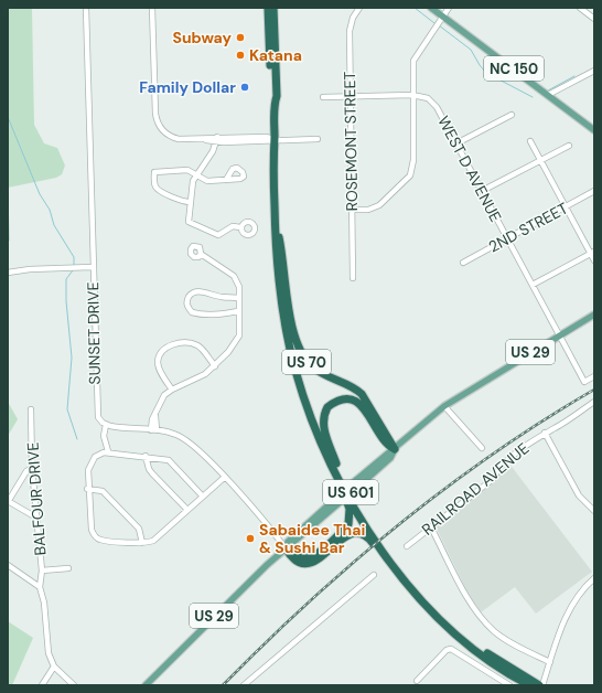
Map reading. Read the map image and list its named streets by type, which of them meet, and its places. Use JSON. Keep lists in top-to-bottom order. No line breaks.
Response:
{"streets":{"highway":["US 70","US 601"],"main road":["NC 150","US 29"],"street":["ROSEMONT STREET","WEST D AVENUE","2ND STREET","SUNSET DRIVE","RAILROAD AVENUE","BALFOUR DRIVE"]},"crossings":[["ROSEMONT STREET","WEST D AVENUE"],["WEST D AVENUE","2ND STREET"],["WEST D AVENUE","US 29"],["US 29","US 70"],["US 70","US 601"]],"places":["Subway","Katana","Family Dollar","Sabaidee Thai & Sushi Bar"]}
